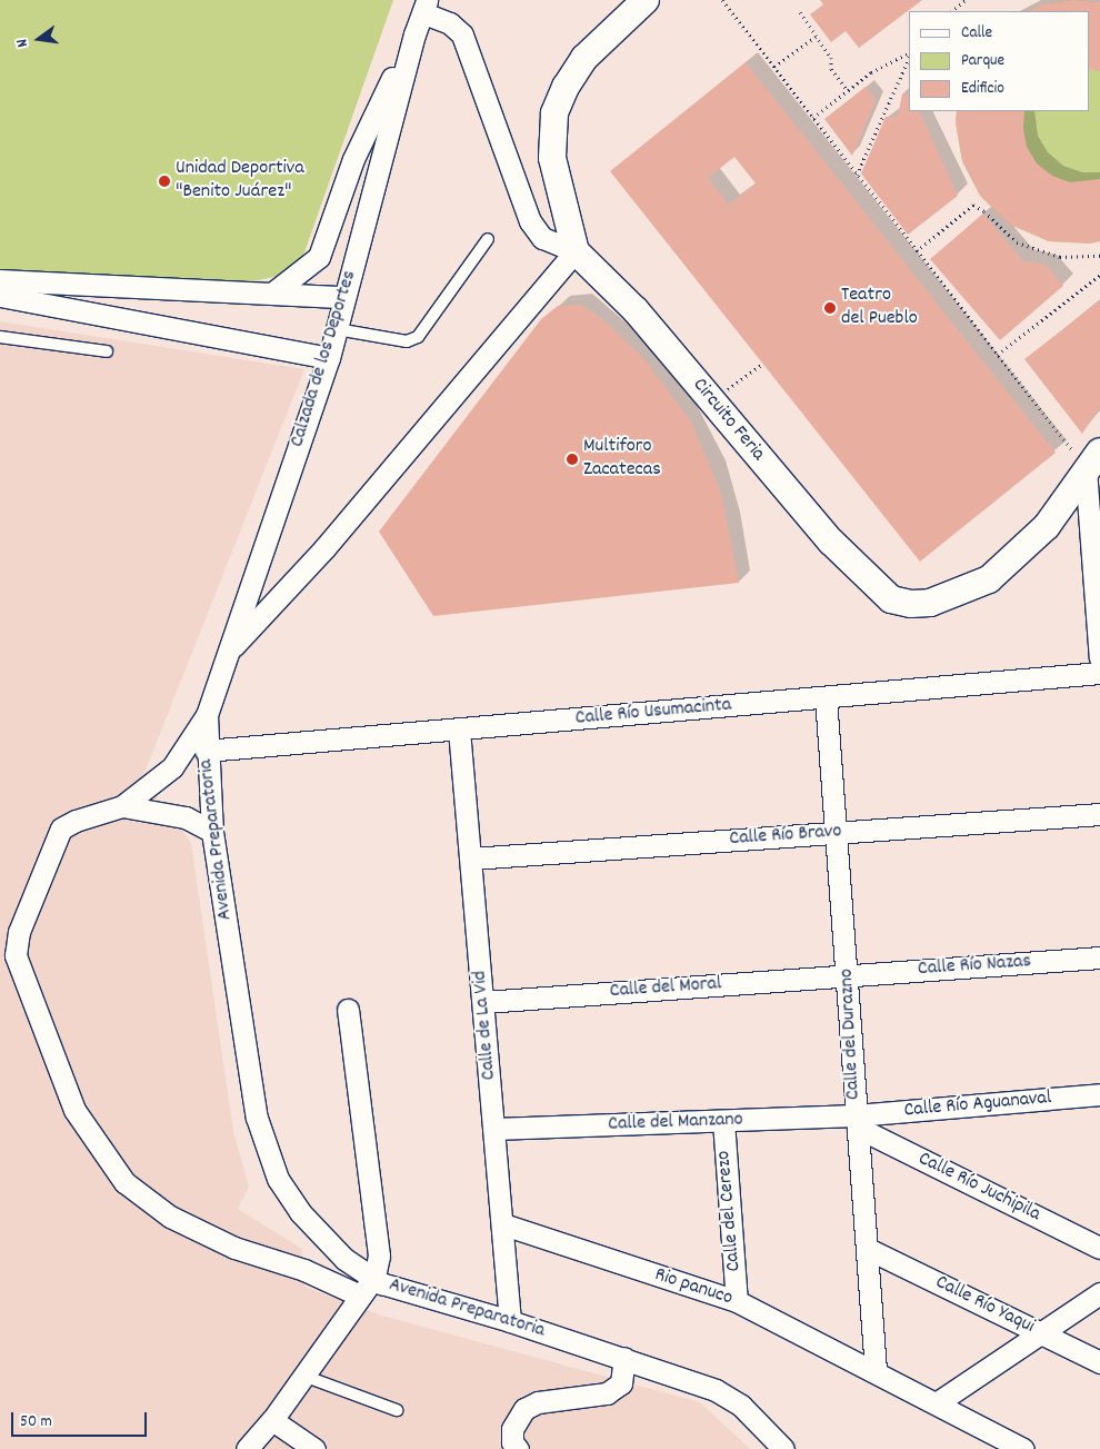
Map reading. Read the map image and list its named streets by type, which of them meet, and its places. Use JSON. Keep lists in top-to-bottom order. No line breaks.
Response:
{"streets":{"street":["Calzada de los Deportes","Circuito Feria","Calle Río Usumacinta","Calle Río Bravo","Avenida Preparatoria","Calle Río Nazas","Calle del Moral","Calle de La Vid","Calle del Durazno","Calle Río Aguanaval","Calle del Manzano","Calle Río Juchipila","Calle del Cerezo","Rio panuco","Calle Río Yaqui"]},"crossings":[["Calzada de los Deportes","Avenida Preparatoria"],["Calle Río Usumacinta","Avenida Preparatoria"],["Calle Río Usumacinta","Calle de La Vid"],["Calle Río Usumacinta","Calle del Durazno"],["Calle Río Bravo","Calle de La Vid"],["Calle Río Bravo","Calle del Durazno"],["Avenida Preparatoria","Calle de La Vid"],["Calle Río Nazas","Calle del Moral"],["Calle Río Nazas","Calle del Durazno"],["Calle del Moral","Calle de La Vid"],["Calle del Moral","Calle del Durazno"],["Calle de La Vid","Calle del Manzano"],["Calle de La Vid","Rio panuco"],["Calle del Durazno","Calle Río Aguanaval"],["Calle del Durazno","Calle del Manzano"],["Calle del Durazno","Calle Río Juchipila"],["Calle del Durazno","Rio panuco"],["Calle del Durazno","Calle Río Yaqui"],["Calle Río Aguanaval","Calle del Manzano"],["Calle Río Aguanaval","Calle Río Juchipila"],["Calle del Manzano","Calle Río Juchipila"],["Calle del Manzano","Calle del Cerezo"],["Calle del Cerezo","Rio panuco"]],"places":["Unidad Deportiva \"Benito Juárez\"","Teatro del Pueblo","Multiforo Zacatecas"],"legend":["Calle","Parque","Edificio"],"scale_bar":"50 m","north":"left"}
